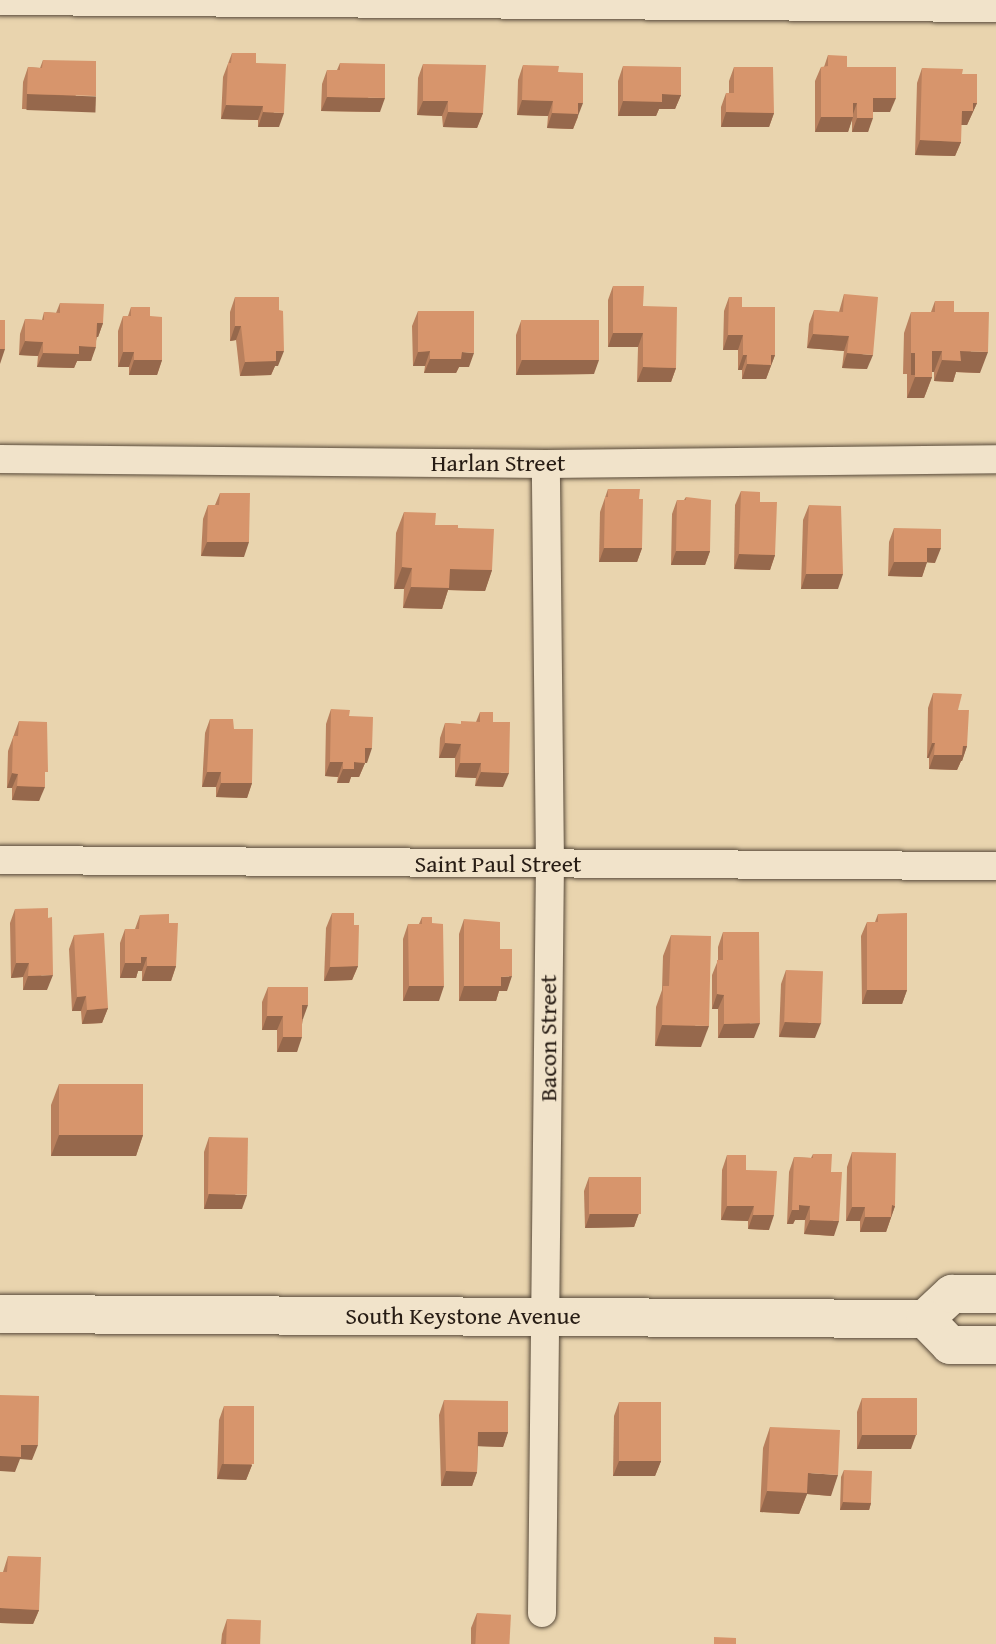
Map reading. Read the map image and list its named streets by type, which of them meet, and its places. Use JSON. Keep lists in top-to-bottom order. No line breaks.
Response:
{"streets":{"main road":["South Keystone Avenue"],"street":["Harlan Street","Saint Paul Street","Bacon Street"]},"crossings":[["Harlan Street","Bacon Street"],["Saint Paul Street","Bacon Street"],["Bacon Street","South Keystone Avenue"]]}
